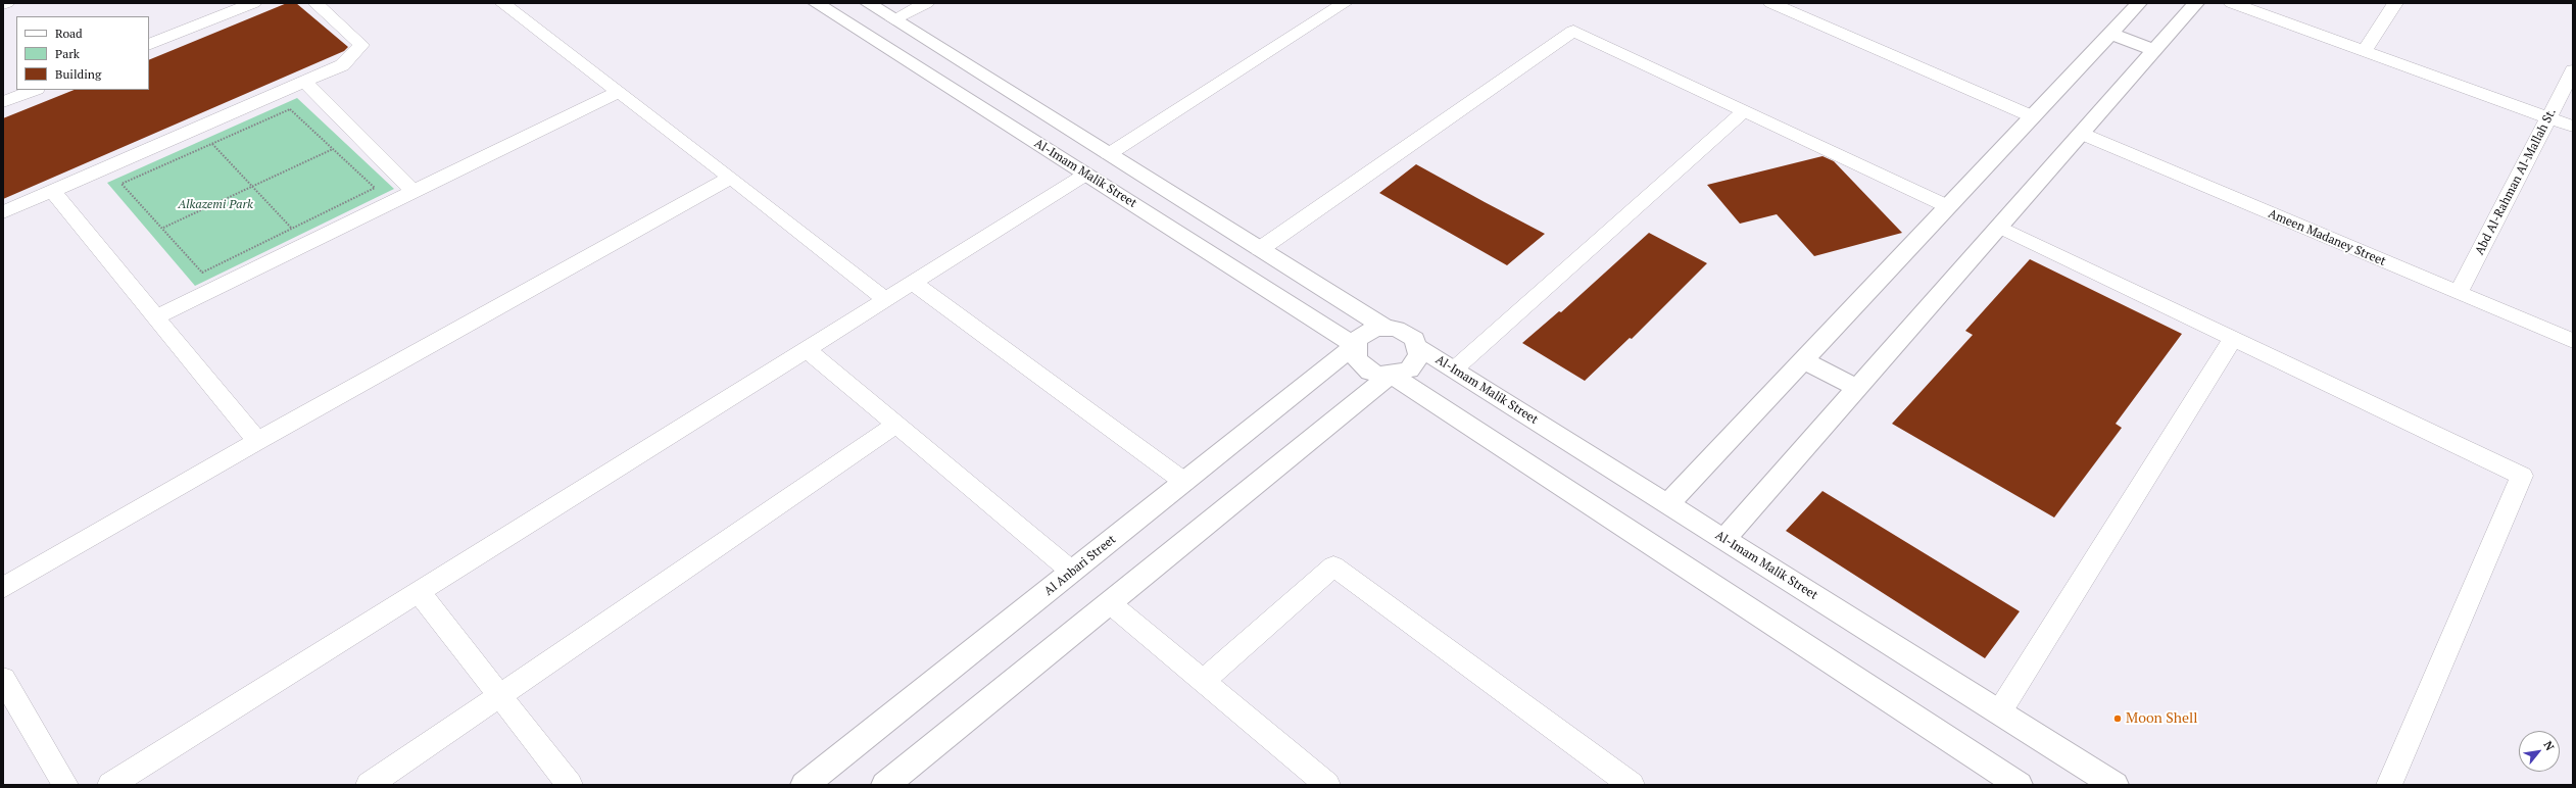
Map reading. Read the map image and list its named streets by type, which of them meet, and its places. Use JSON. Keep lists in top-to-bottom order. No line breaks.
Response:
{"streets":{"street":["Al-Imam Malik Street","Abd Al-Rahman Al-Mallah St.","Ameen Madaney Street","Al Anbari Street"]},"crossings":[["Al-Imam Malik Street","Al Anbari Street"],["Abd Al-Rahman Al-Mallah St.","Ameen Madaney Street"]],"parks":["Alkazemi Park"],"places":["Moon Shell"],"legend":["Road","Park","Building"],"north":"top right"}
